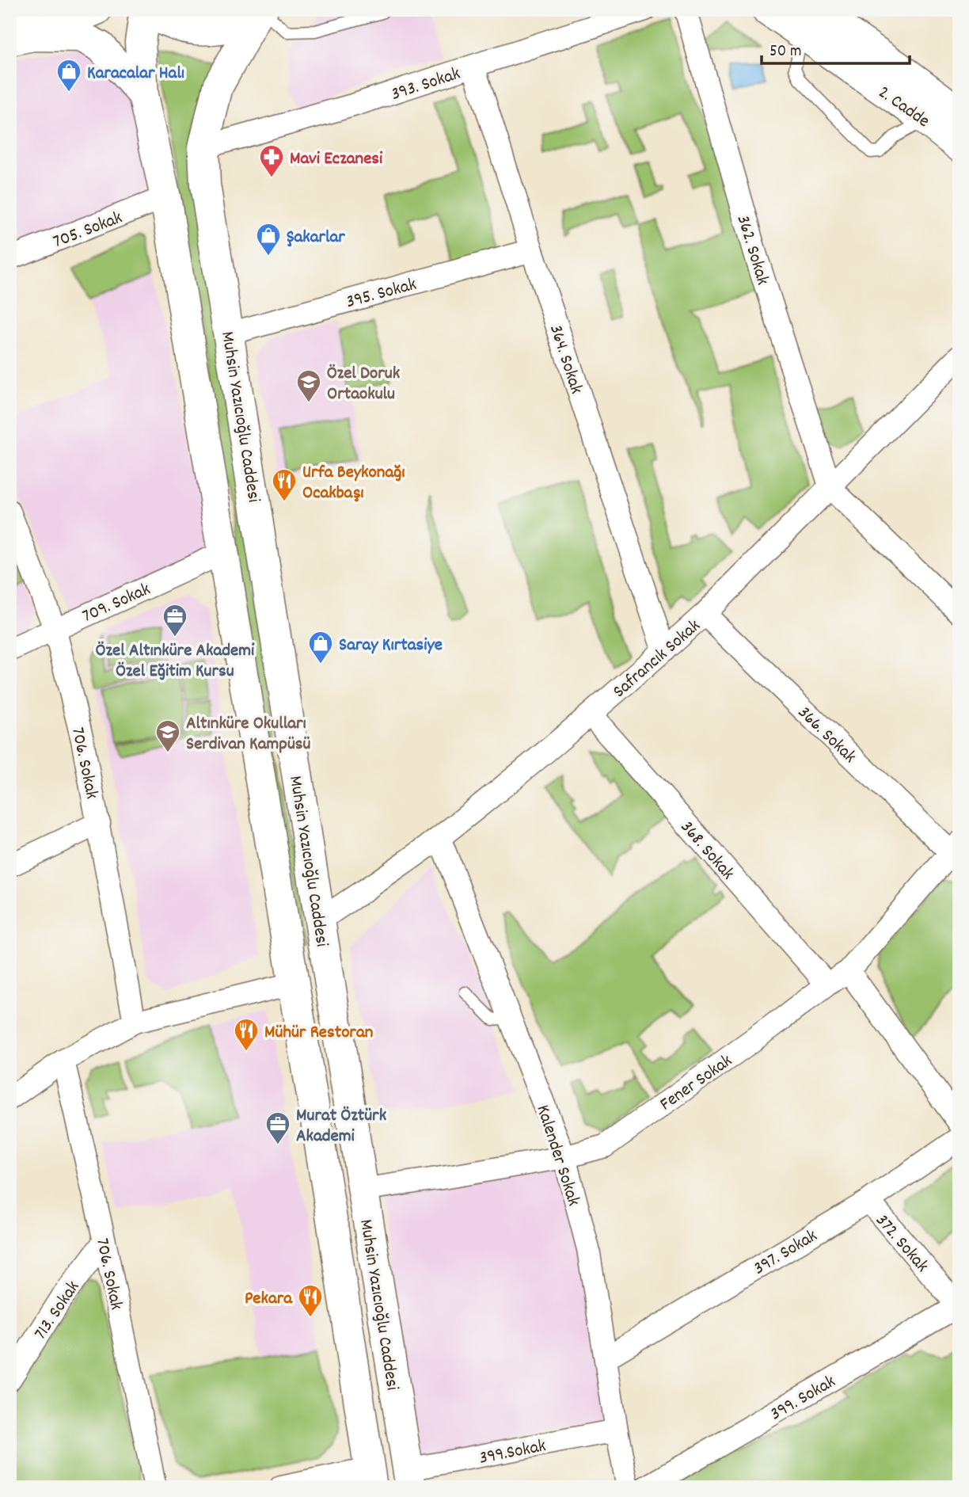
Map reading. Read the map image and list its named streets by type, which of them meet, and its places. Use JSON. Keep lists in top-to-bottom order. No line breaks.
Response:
{"streets":{"main road":["2. Cadde","Muhsin Yazıcıoğlu Caddesi"],"street":["393. Sokak","705. Sokak","362. Sokak","395. Sokak","364. Sokak","709. Sokak","Safrancık Sokak","366. Sokak","706. Sokak","368. Sokak","Fener Sokak","Kalender Sokak","372. Sokak","397. Sokak","713. Sokak","399. Sokak","399.Sokak"]},"crossings":[["393. Sokak","364. Sokak"],["393. Sokak","Muhsin Yazıcıoğlu Caddesi"],["705. Sokak","Muhsin Yazıcıoğlu Caddesi"],["362. Sokak","Safrancık Sokak"],["395. Sokak","364. Sokak"],["395. Sokak","Muhsin Yazıcıoğlu Caddesi"],["364. Sokak","Safrancık Sokak"],["Muhsin Yazıcıoğlu Caddesi","709. Sokak"],["Muhsin Yazıcıoğlu Caddesi","Safrancık Sokak"],["Muhsin Yazıcıoğlu Caddesi","Fener Sokak"],["Muhsin Yazıcıoğlu Caddesi","399.Sokak"],["709. Sokak","706. Sokak"],["Safrancık Sokak","366. Sokak"],["Safrancık Sokak","368. Sokak"],["Safrancık Sokak","Kalender Sokak"],["366. Sokak","Fener Sokak"],["706. Sokak","713. Sokak"],["368. Sokak","Fener Sokak"],["Fener Sokak","Kalender Sokak"],["Kalender Sokak","397. Sokak"],["Kalender Sokak","399.Sokak"],["372. Sokak","397. Sokak"],["372. Sokak","399. Sokak"]],"places":{"shop":["Karacalar Halı","Şakarlar","Saray Kırtasiye"],"pharmacy":["Mavi Eczanesi"],"school or university":["Özel Doruk Ortaokulu","Altınküre Okulları Serdivan Kampüsü"],"restaurant":["Urfa Beykonağı Ocakbaşı","Mühür Restoran","Pekara"],"office":["Özel Altınküre Akademi Özel Eğitim Kursu","Murat Öztürk Akademi"]},"scale_bar":"50 m"}
